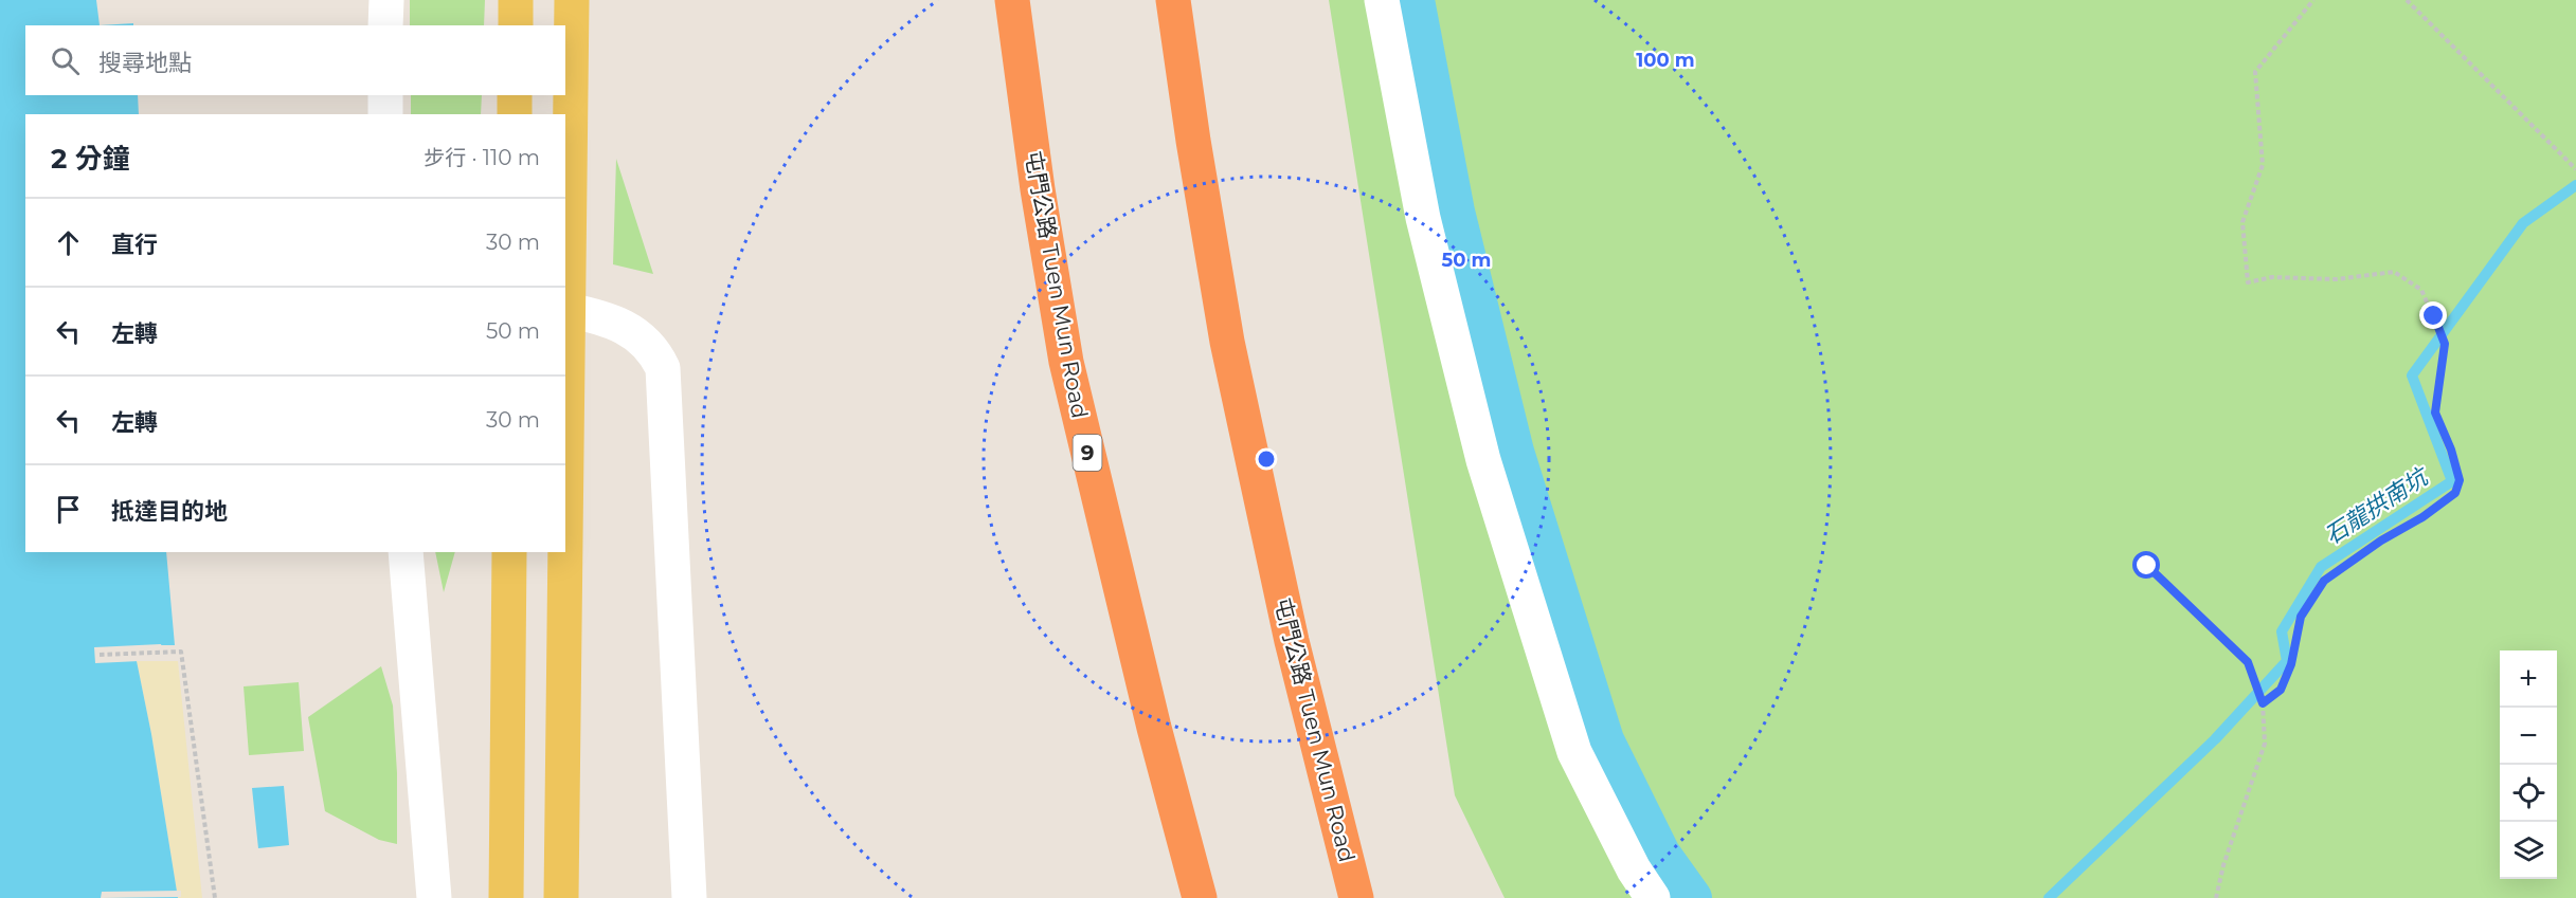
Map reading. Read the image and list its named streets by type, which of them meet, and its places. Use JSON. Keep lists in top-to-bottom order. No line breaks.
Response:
{"streets":{"highway":["屯門公路 Tuen Mun Road","9"]},"water":["石龍拱南坑"],"page":{"search":"搜尋地點","heading":["2 分鐘","步行 · 110 m"],"list":[["直行","30 m"],["左轉","50 m"],["左轉","30 m"],"抵達目的地"],"map_buttons":["+","−"]},"rings":["100 m","50 m"]}
